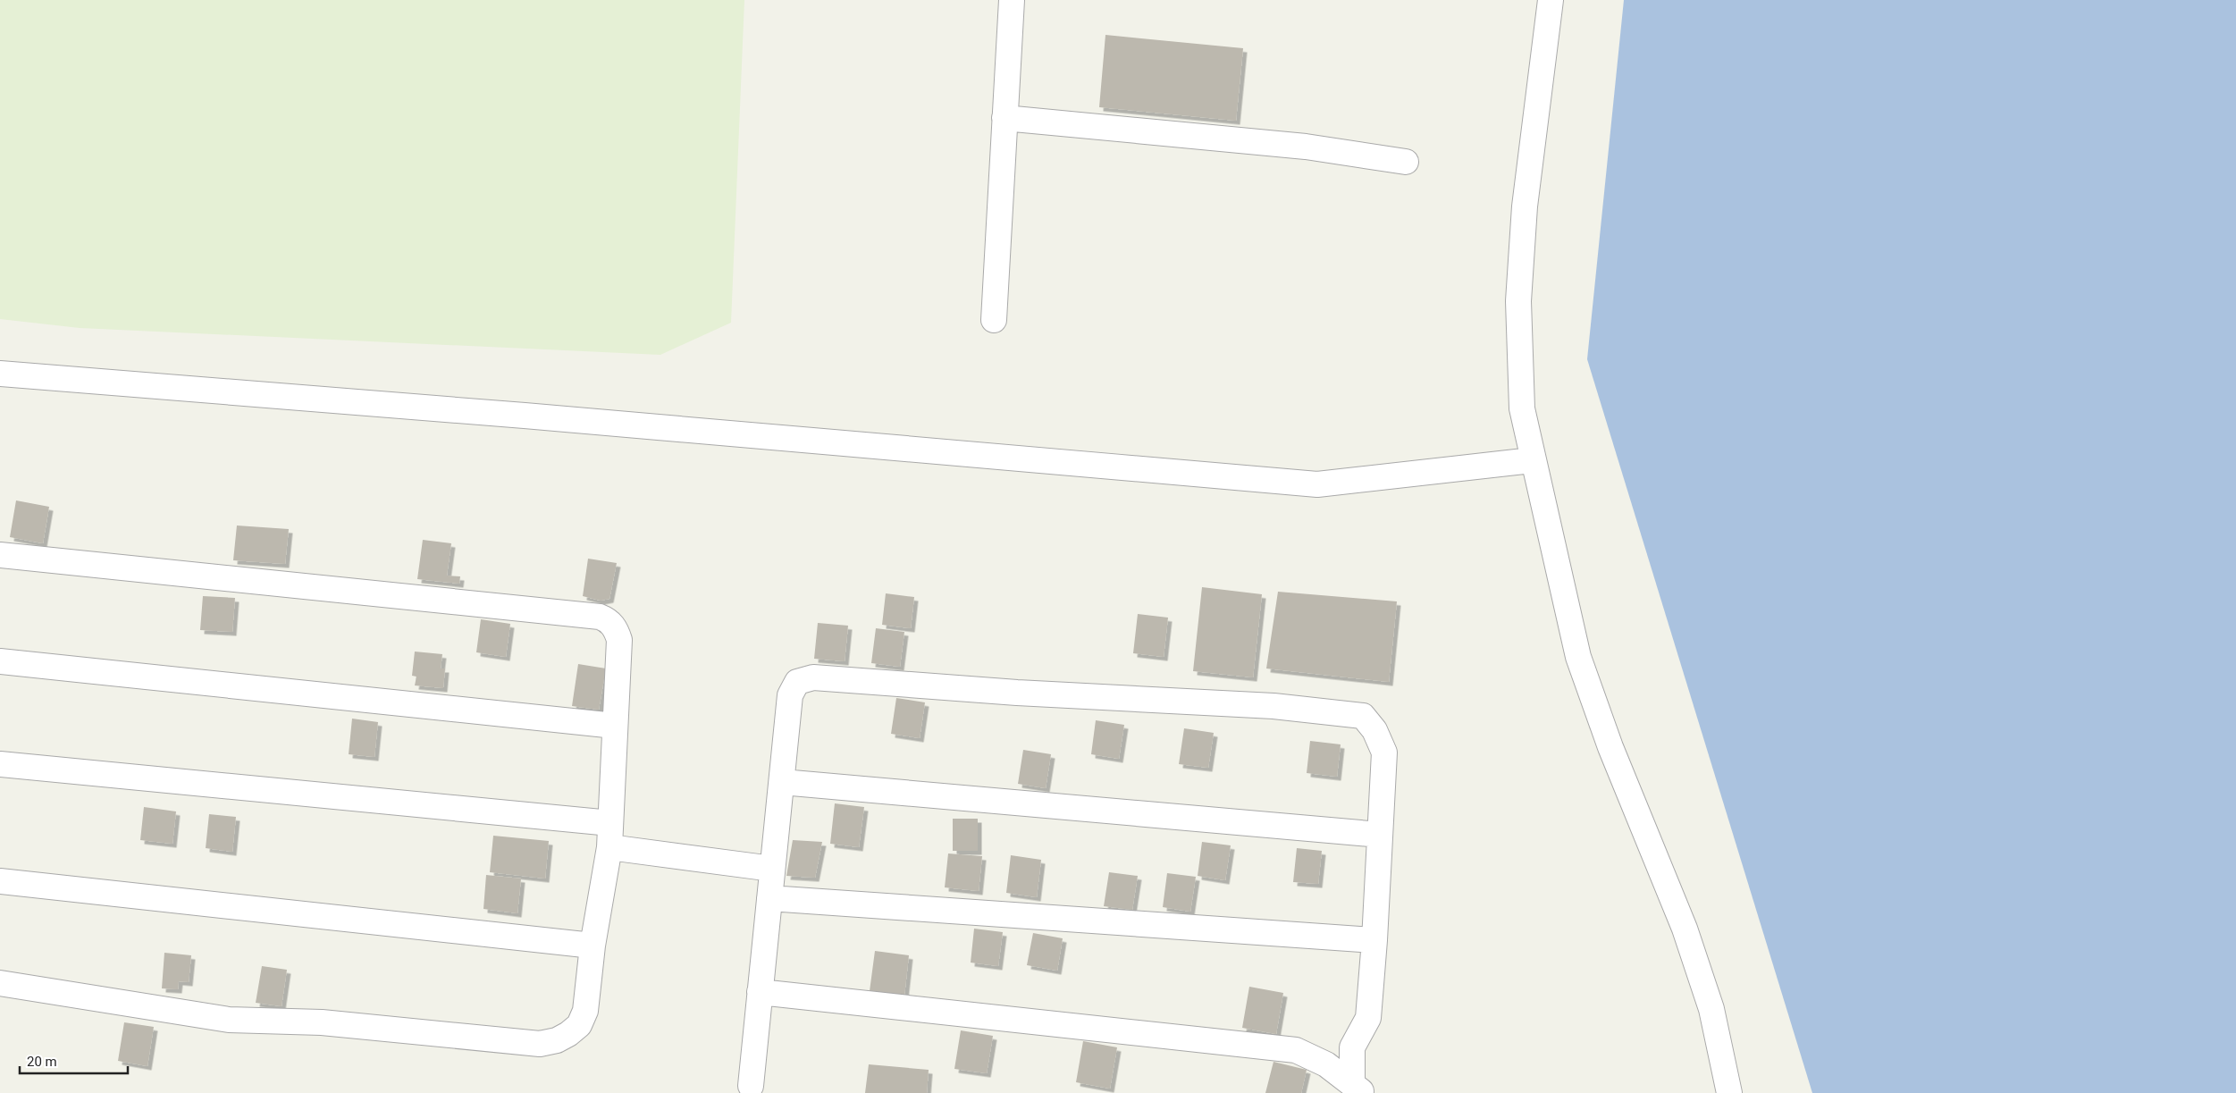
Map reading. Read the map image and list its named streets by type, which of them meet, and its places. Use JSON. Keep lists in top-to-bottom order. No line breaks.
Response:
{"scale_bar":"20 m"}
